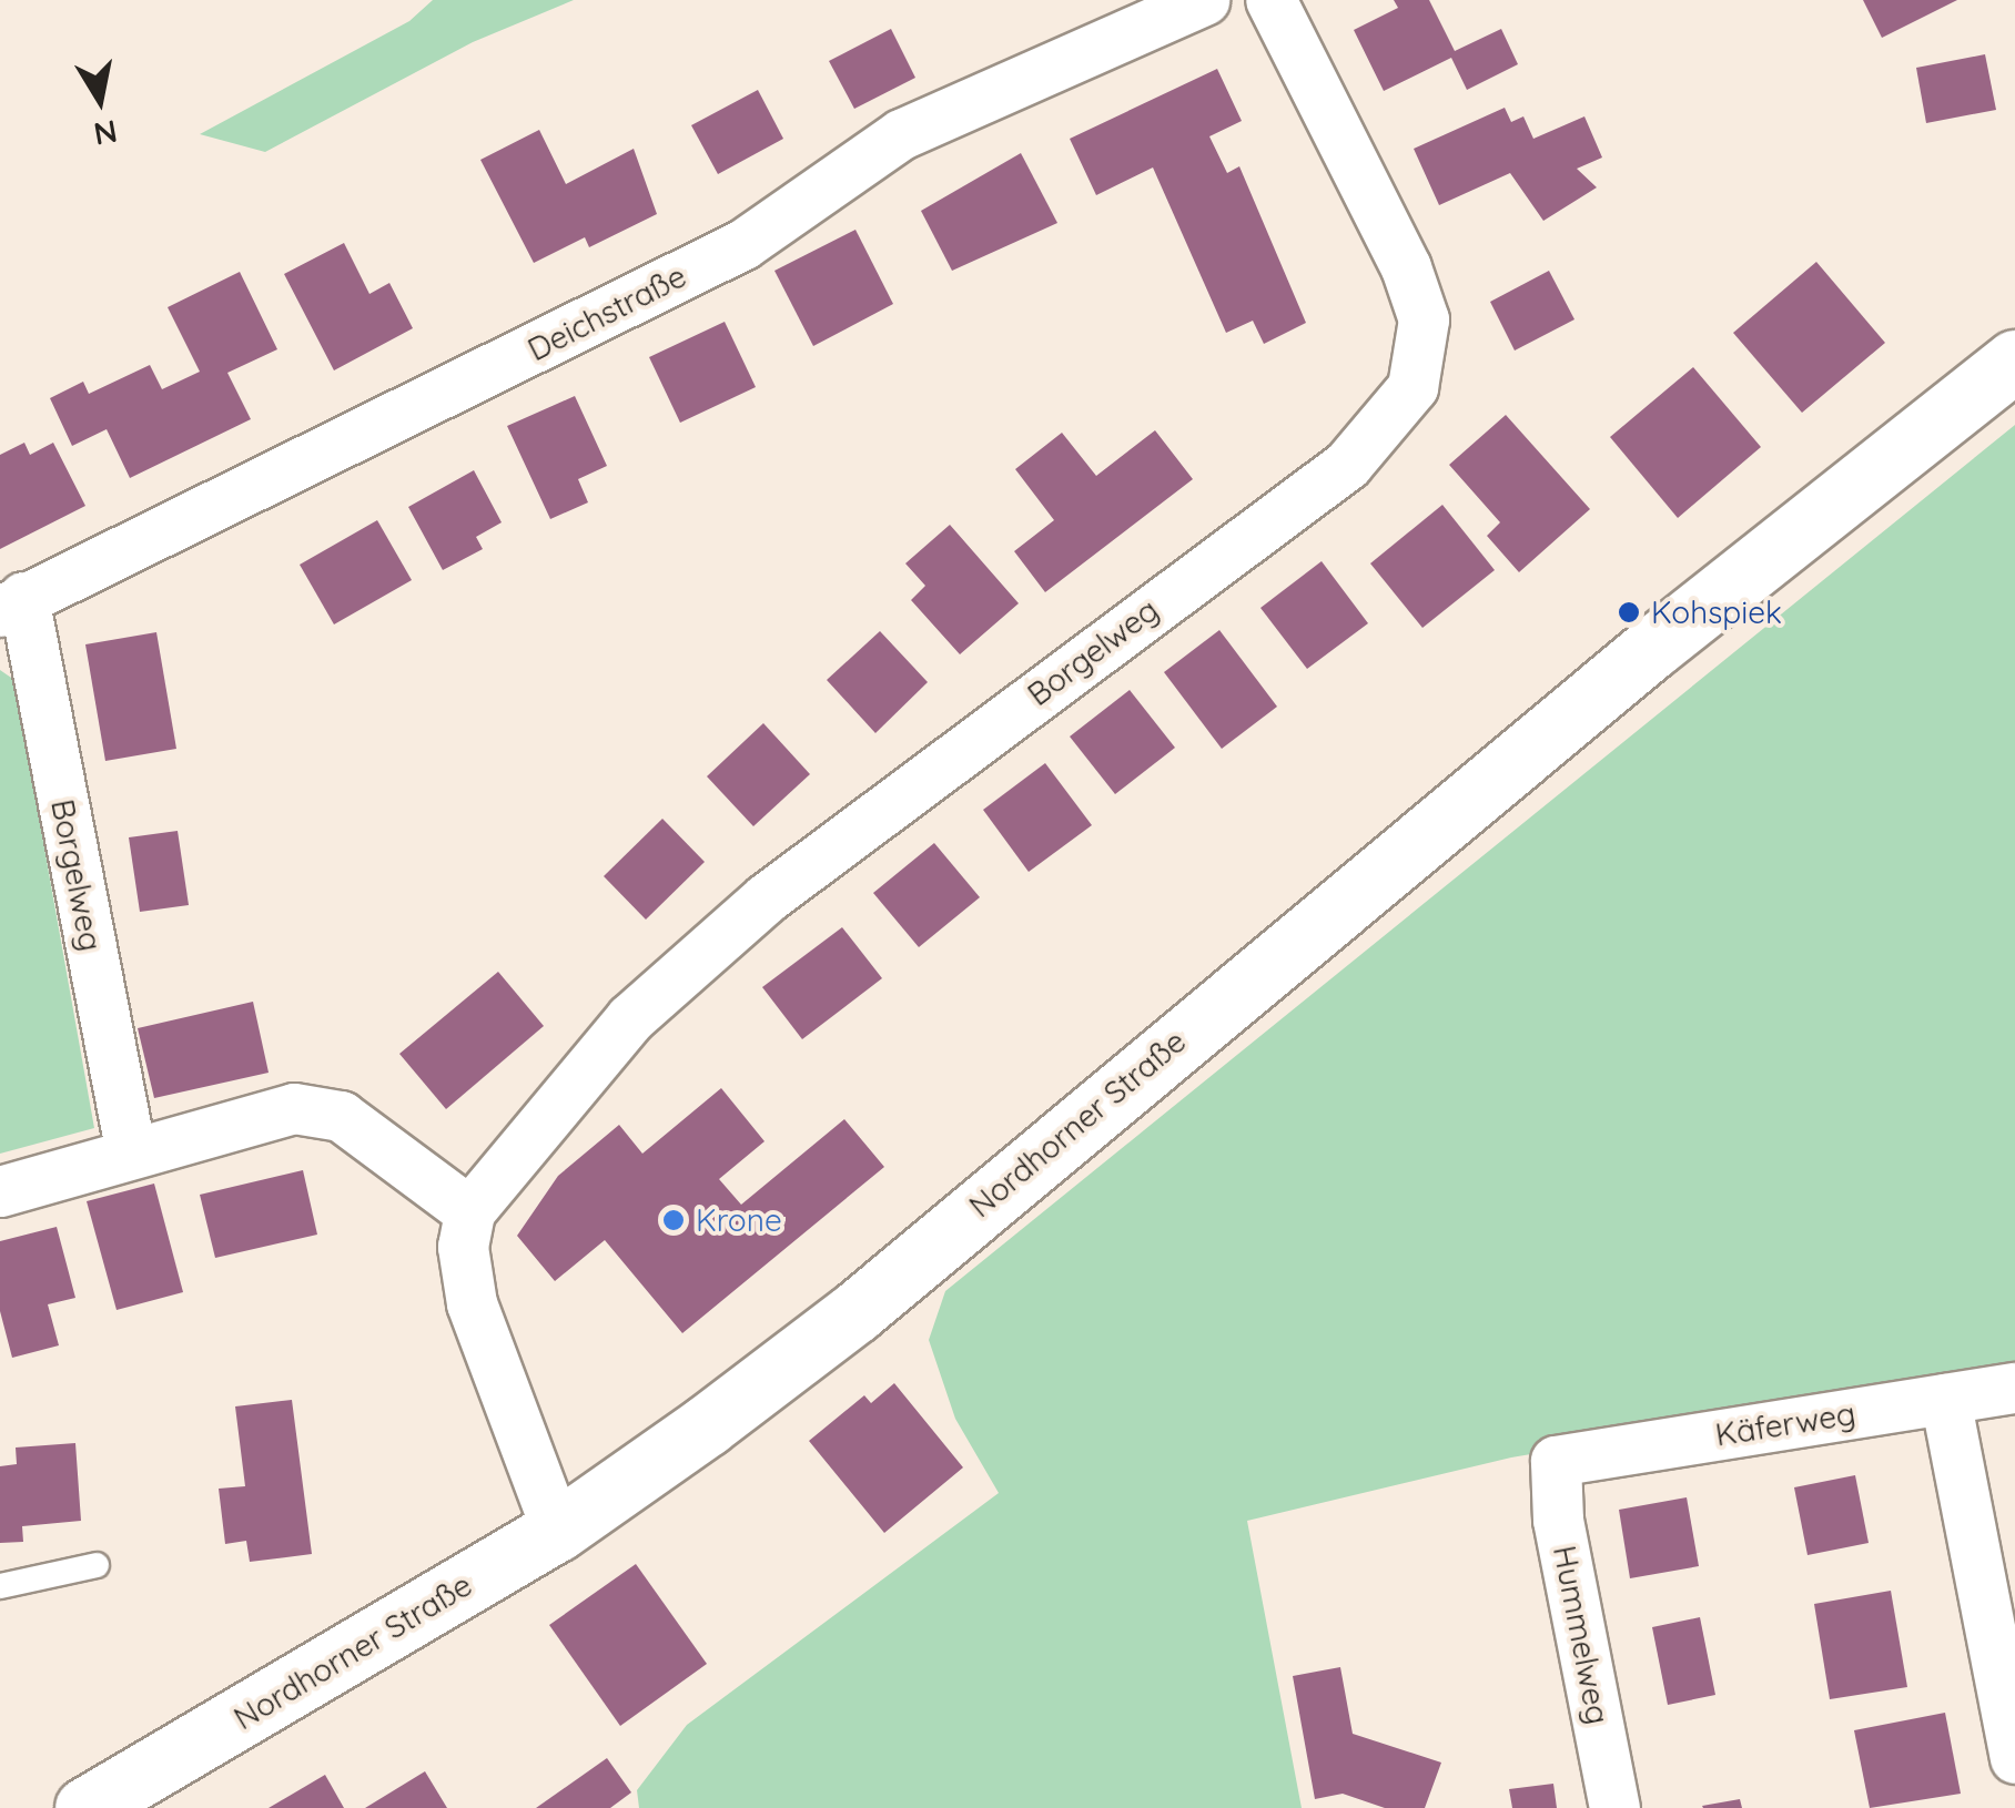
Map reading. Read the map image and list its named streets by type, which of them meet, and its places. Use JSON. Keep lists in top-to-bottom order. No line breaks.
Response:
{"streets":{"main road":["Nordhorner Straße"],"street":["Deichstraße","Borgelweg","Käferweg","Hummelweg"]},"crossings":[["Deichstraße","Borgelweg"],["Käferweg","Hummelweg"]],"places":["Kohspiek","Krone"],"north":"bottom"}
